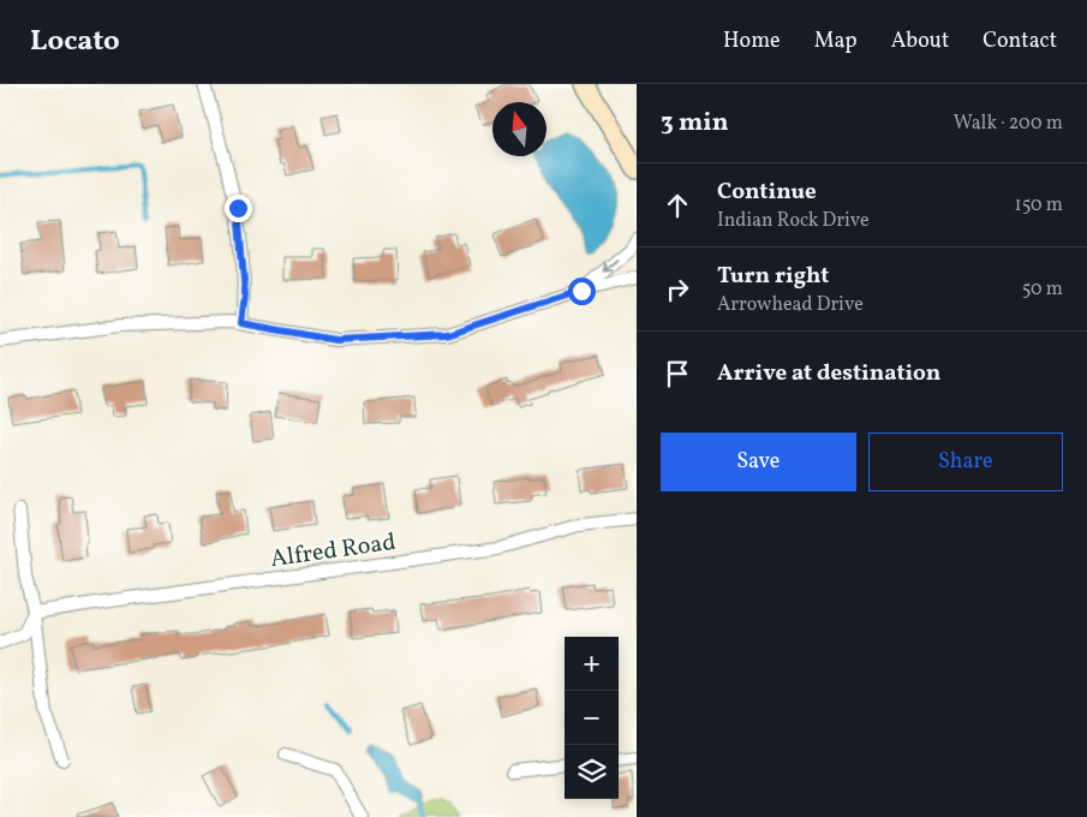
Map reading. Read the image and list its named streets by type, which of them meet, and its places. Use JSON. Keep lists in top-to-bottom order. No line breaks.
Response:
{"streets":{"street":["Alfred Road"]},"north":"top","page":{"header":"Locato","nav":["Home","Map","About","Contact"],"heading":["3 min","Walk · 200 m"],"list":[["Continue","Indian Rock Drive","150 m"],["Turn right","Arrowhead Drive","50 m"],"Arrive at destination"],"buttons":["Save","Share"],"map_buttons":["+","−"]}}
